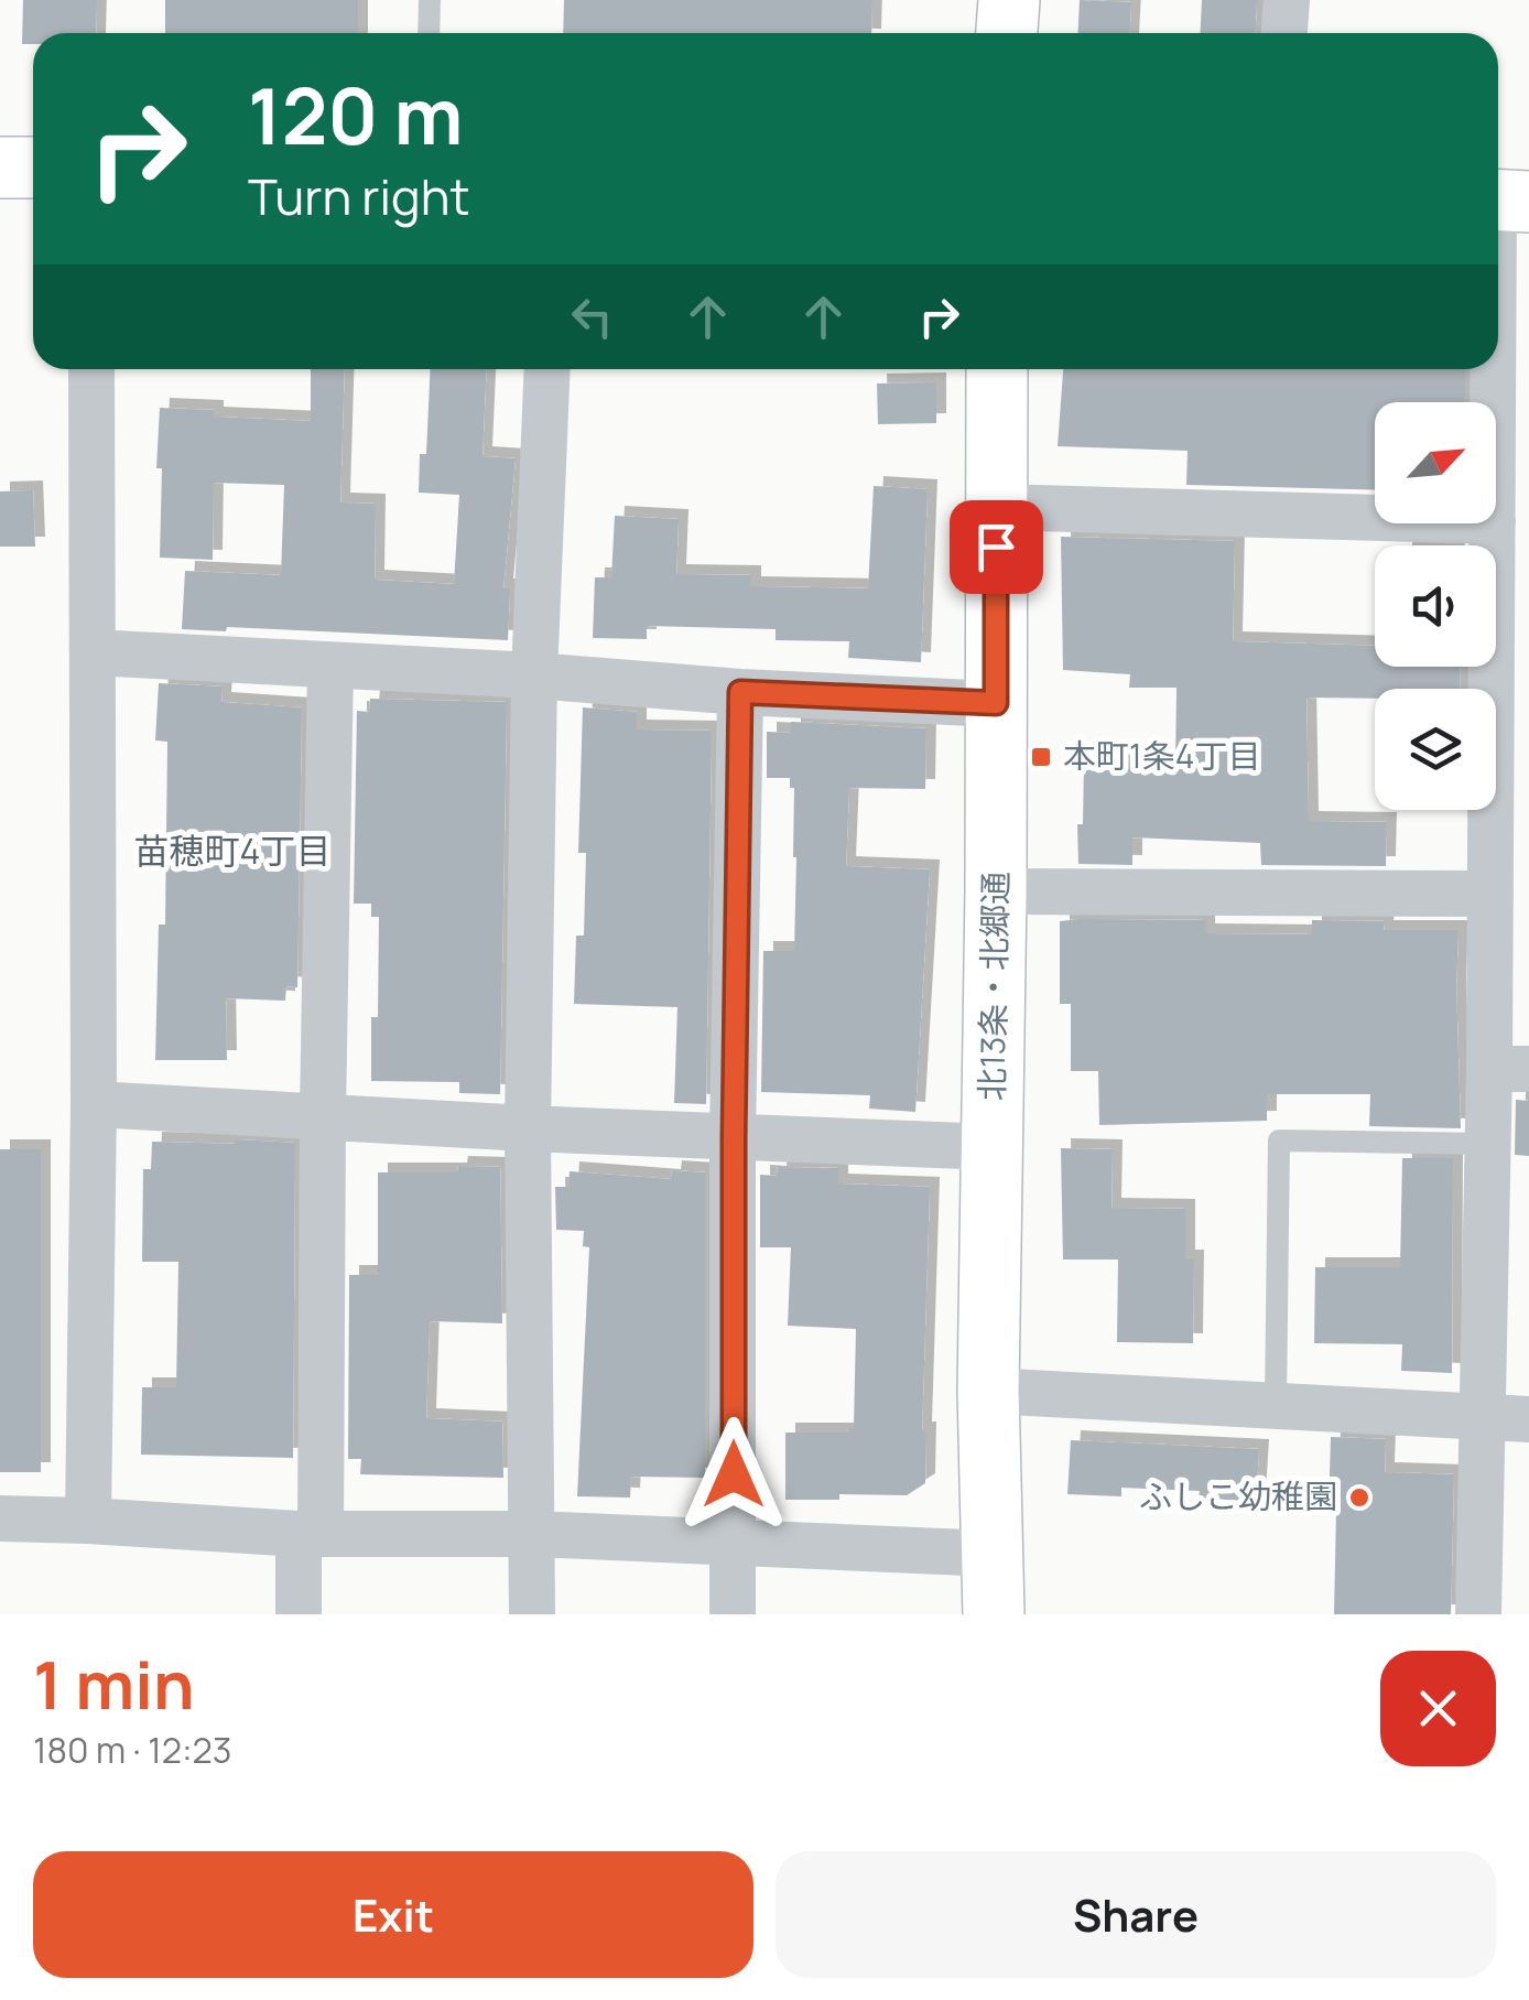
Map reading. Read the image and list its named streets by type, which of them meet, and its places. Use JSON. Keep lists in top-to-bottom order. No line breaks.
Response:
{"streets":{"street":["北13条・北郷通"]},"districts":["苗穂町4丁目"],"places":{"transit":["本町1条4丁目"],"other":["ふしこ幼稚園"]},"north":"top right","page":{"turn":["120 m","Turn right"],"heading":["1 min","180 m · 12:23"],"buttons":["Exit","Share"]}}
